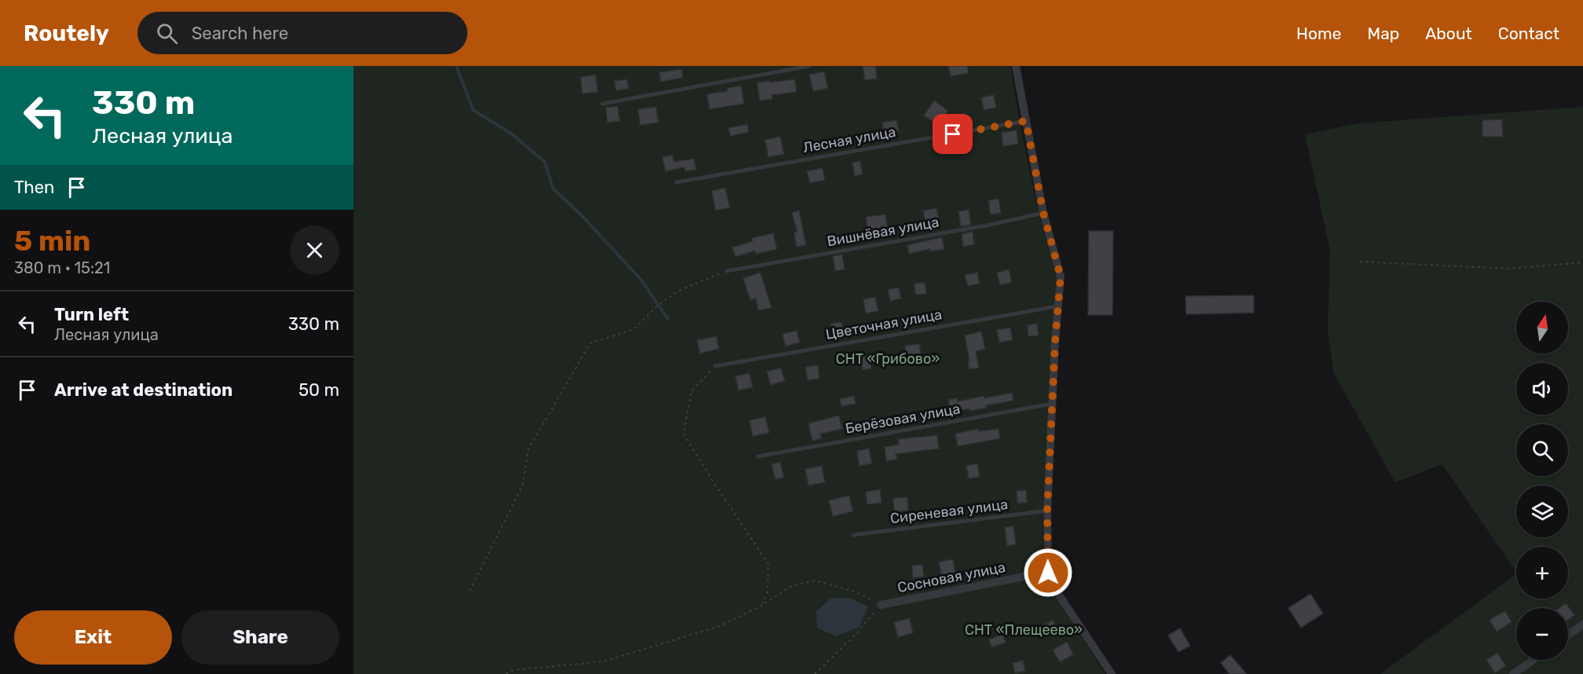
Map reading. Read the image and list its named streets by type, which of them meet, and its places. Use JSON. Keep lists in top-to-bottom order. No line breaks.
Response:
{"streets":{"street":["Сосновая улица"],"lane":["Лесная улица","Вишнёвая улица","Цветочная улица","Берёзовая улица","Сиреневая улица"]},"parks":["СНТ «Грибово»","СНТ «Плещеево»"],"north":"top","page":{"header":"Routely","search":"Search here","nav":["Home","Map","About","Contact"],"turn":["330 m","Лесная улица"],"then":"Then","heading":["5 min","380 m · 15:21"],"list":[{"name":"Turn left","note":"Лесная улица","value":"330 m"},{"name":"Arrive at destination","value":"50 m"}],"map_buttons":["+","−"],"buttons":["Exit","Share"]}}
